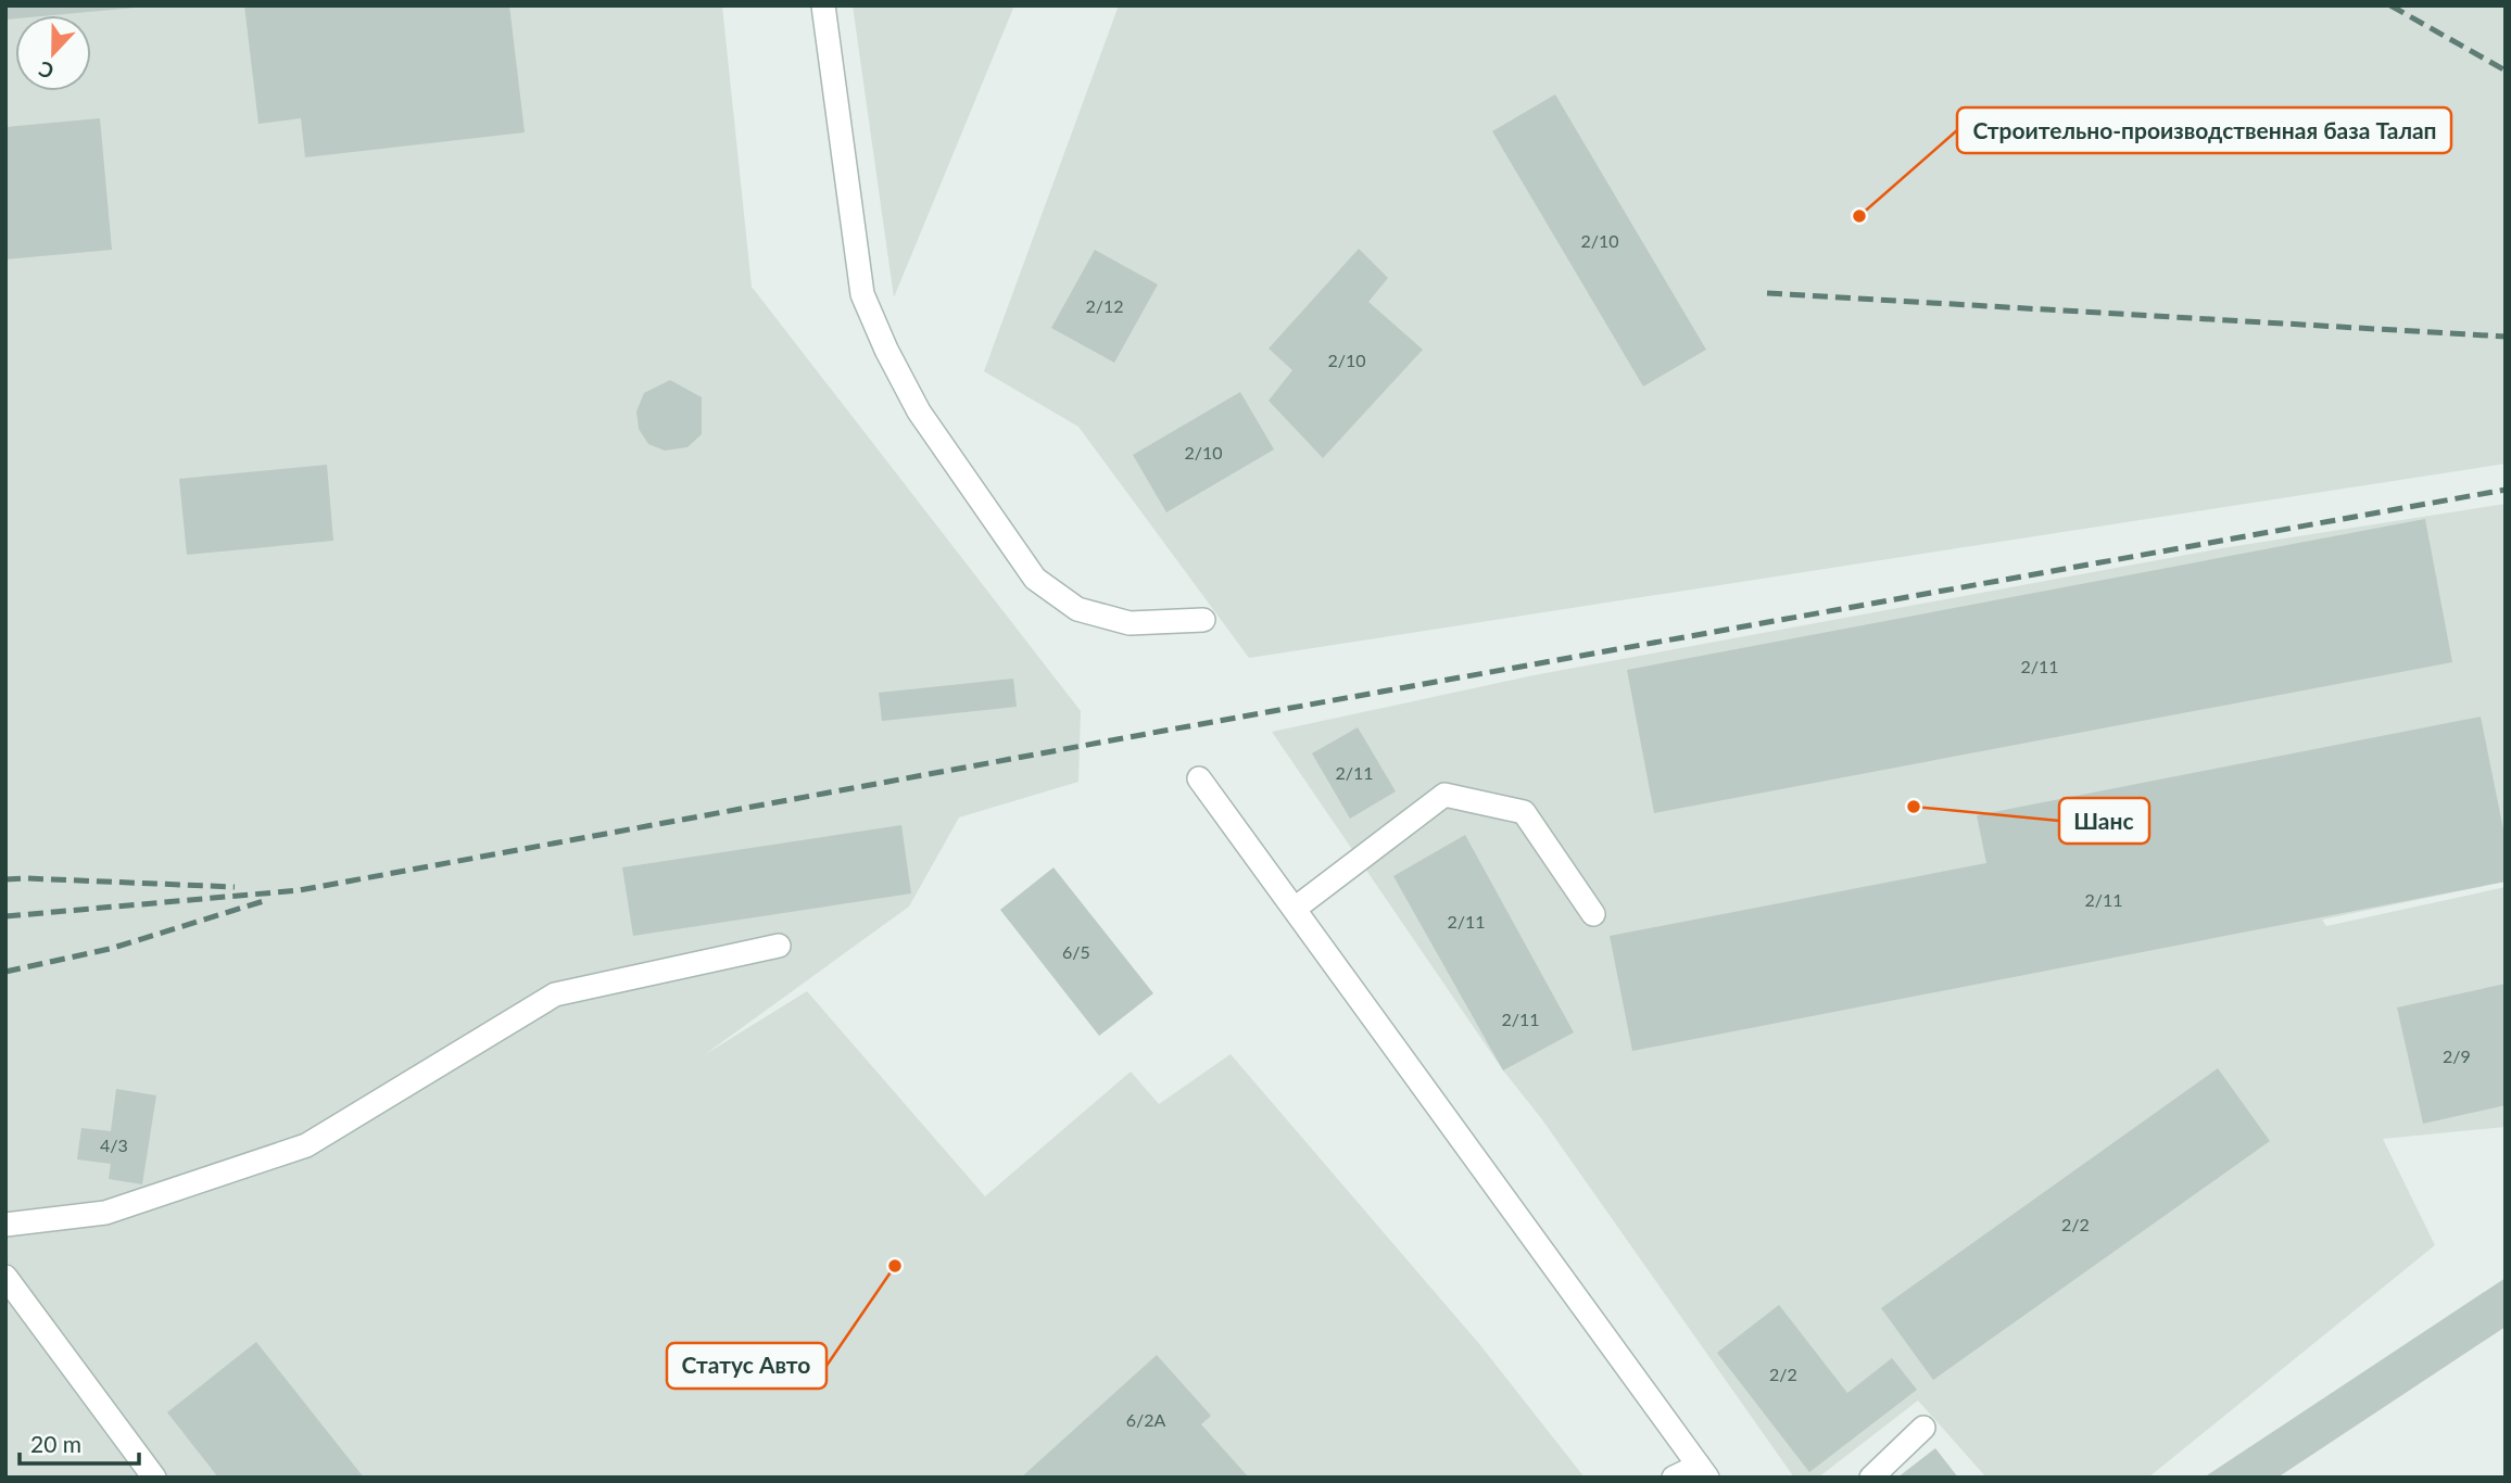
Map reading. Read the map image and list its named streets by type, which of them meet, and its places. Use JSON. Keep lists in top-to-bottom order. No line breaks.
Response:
{"places":["Строительно-производственная база Талап","Шанс","Статус Авто"],"house_numbers":["2/10","2/12","2/10","2/10","2/11","2/11","2/11","2/11","6/5","2/11","2/9","4/3","2/2","2/2","6/2А"],"scale_bar":"20 m","north":"bottom"}
